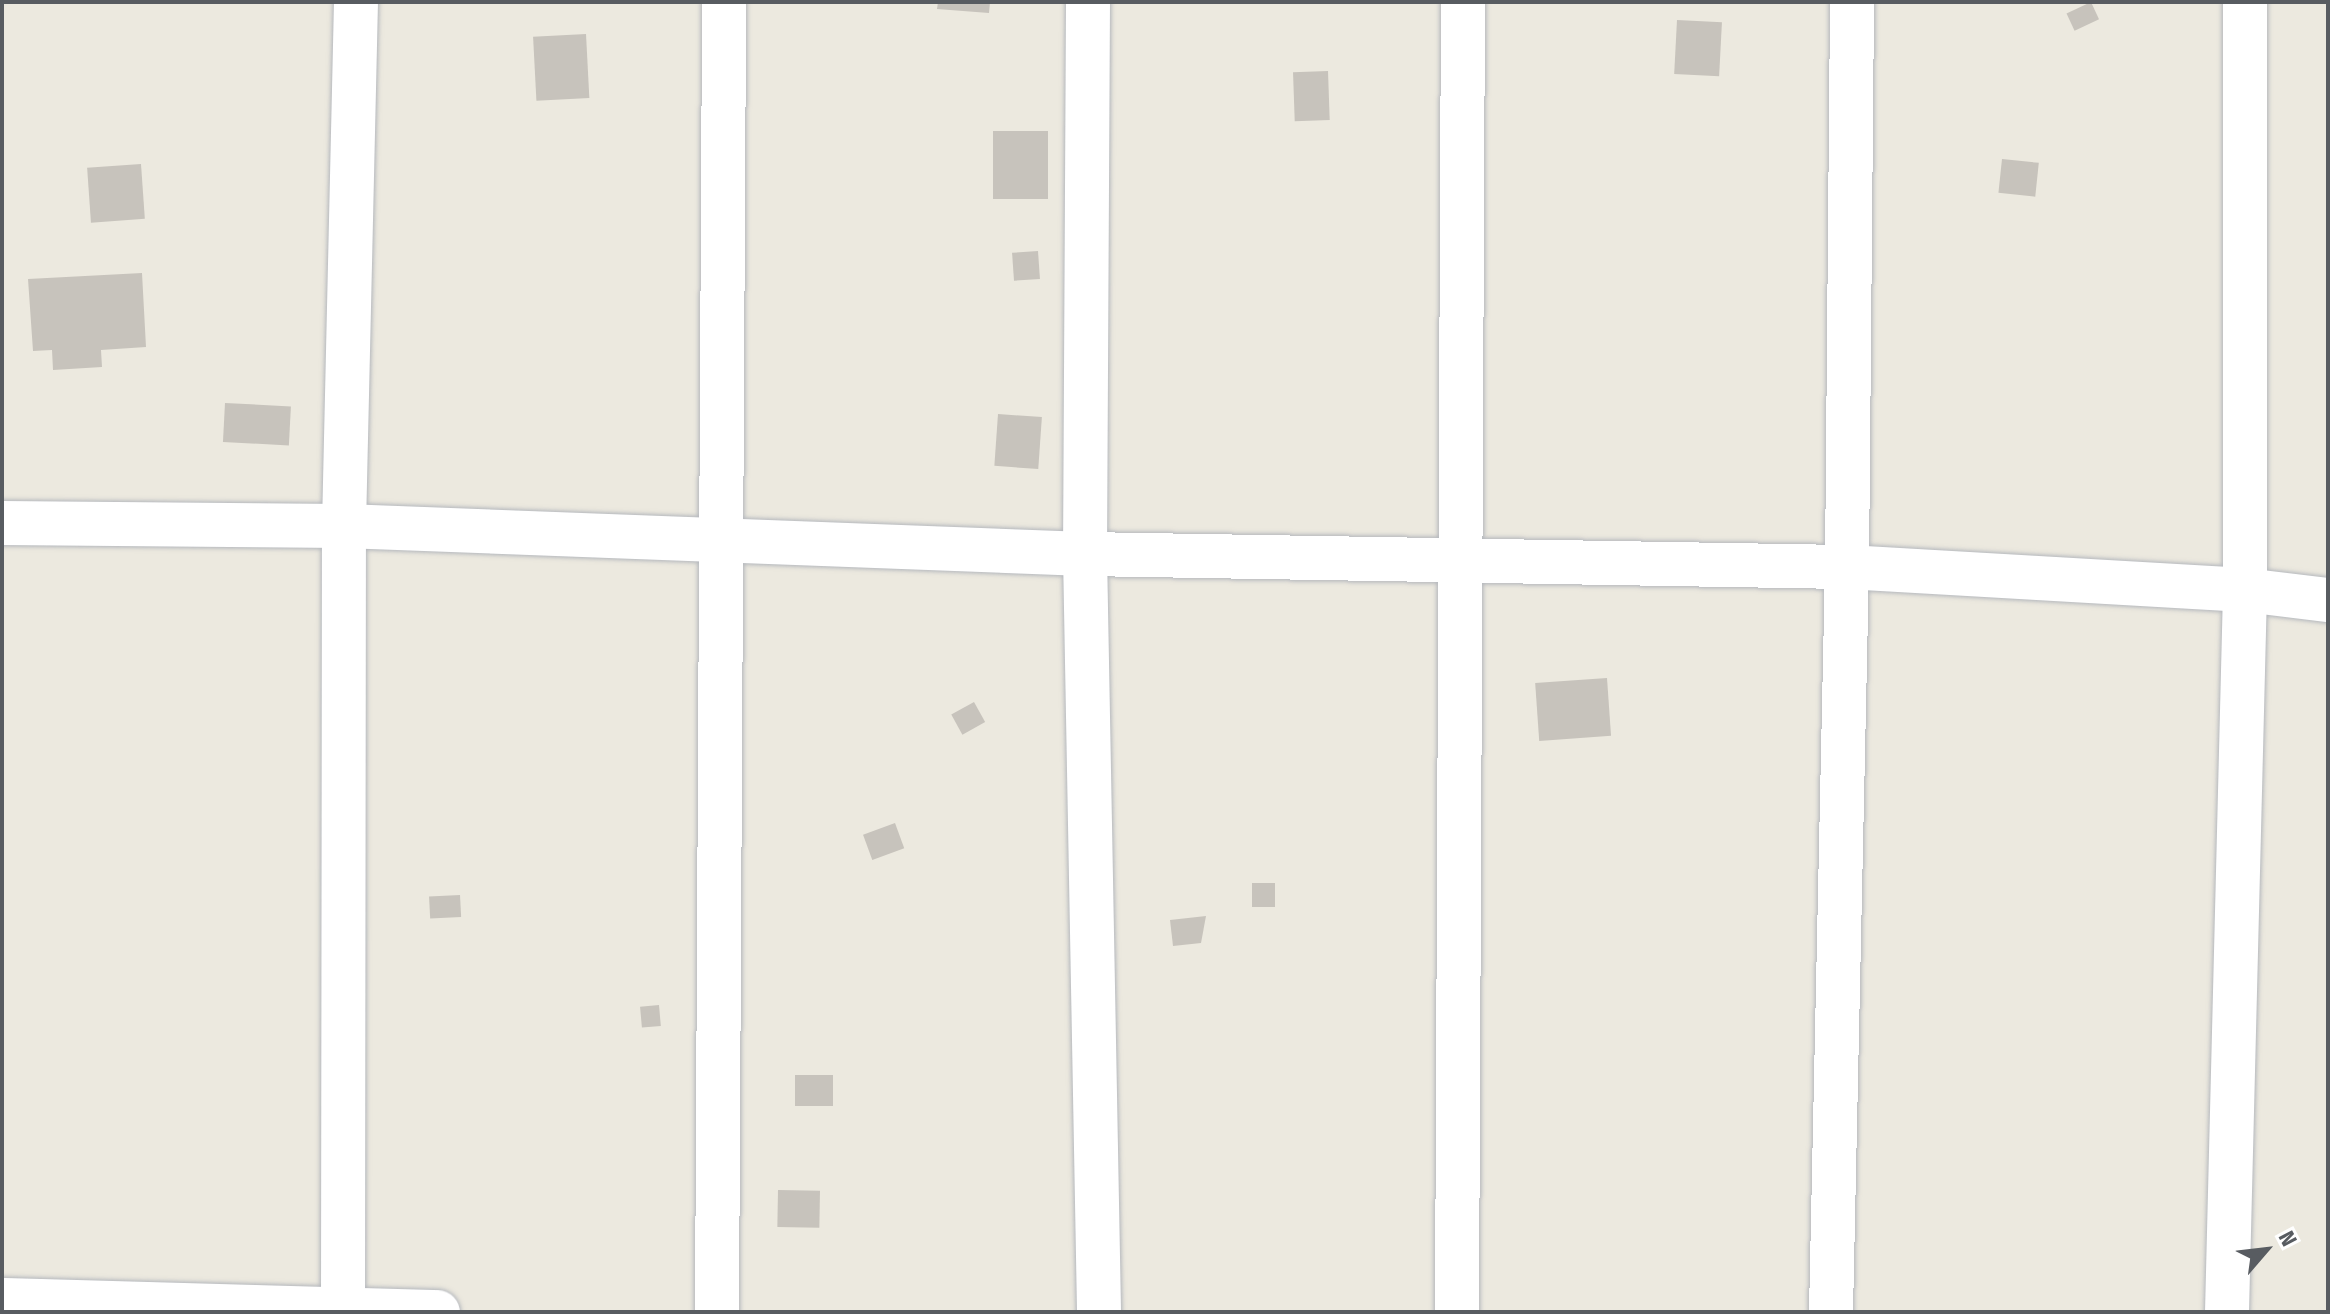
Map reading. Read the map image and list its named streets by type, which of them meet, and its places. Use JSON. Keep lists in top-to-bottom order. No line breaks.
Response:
{"north":"top right"}
